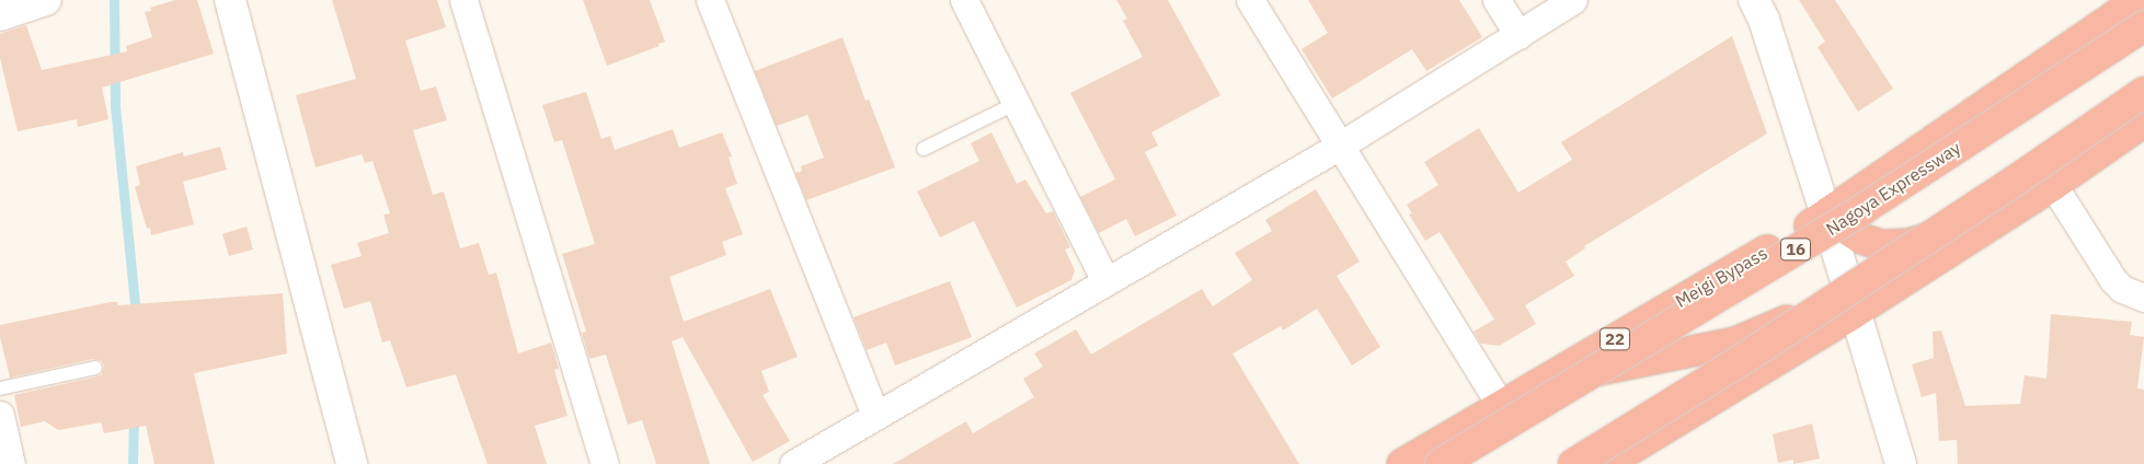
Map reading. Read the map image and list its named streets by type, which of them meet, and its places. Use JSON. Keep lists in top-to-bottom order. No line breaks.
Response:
{"streets":{"highway":["Nagoya Expressway","16","Meigi Bypass","22"]}}
